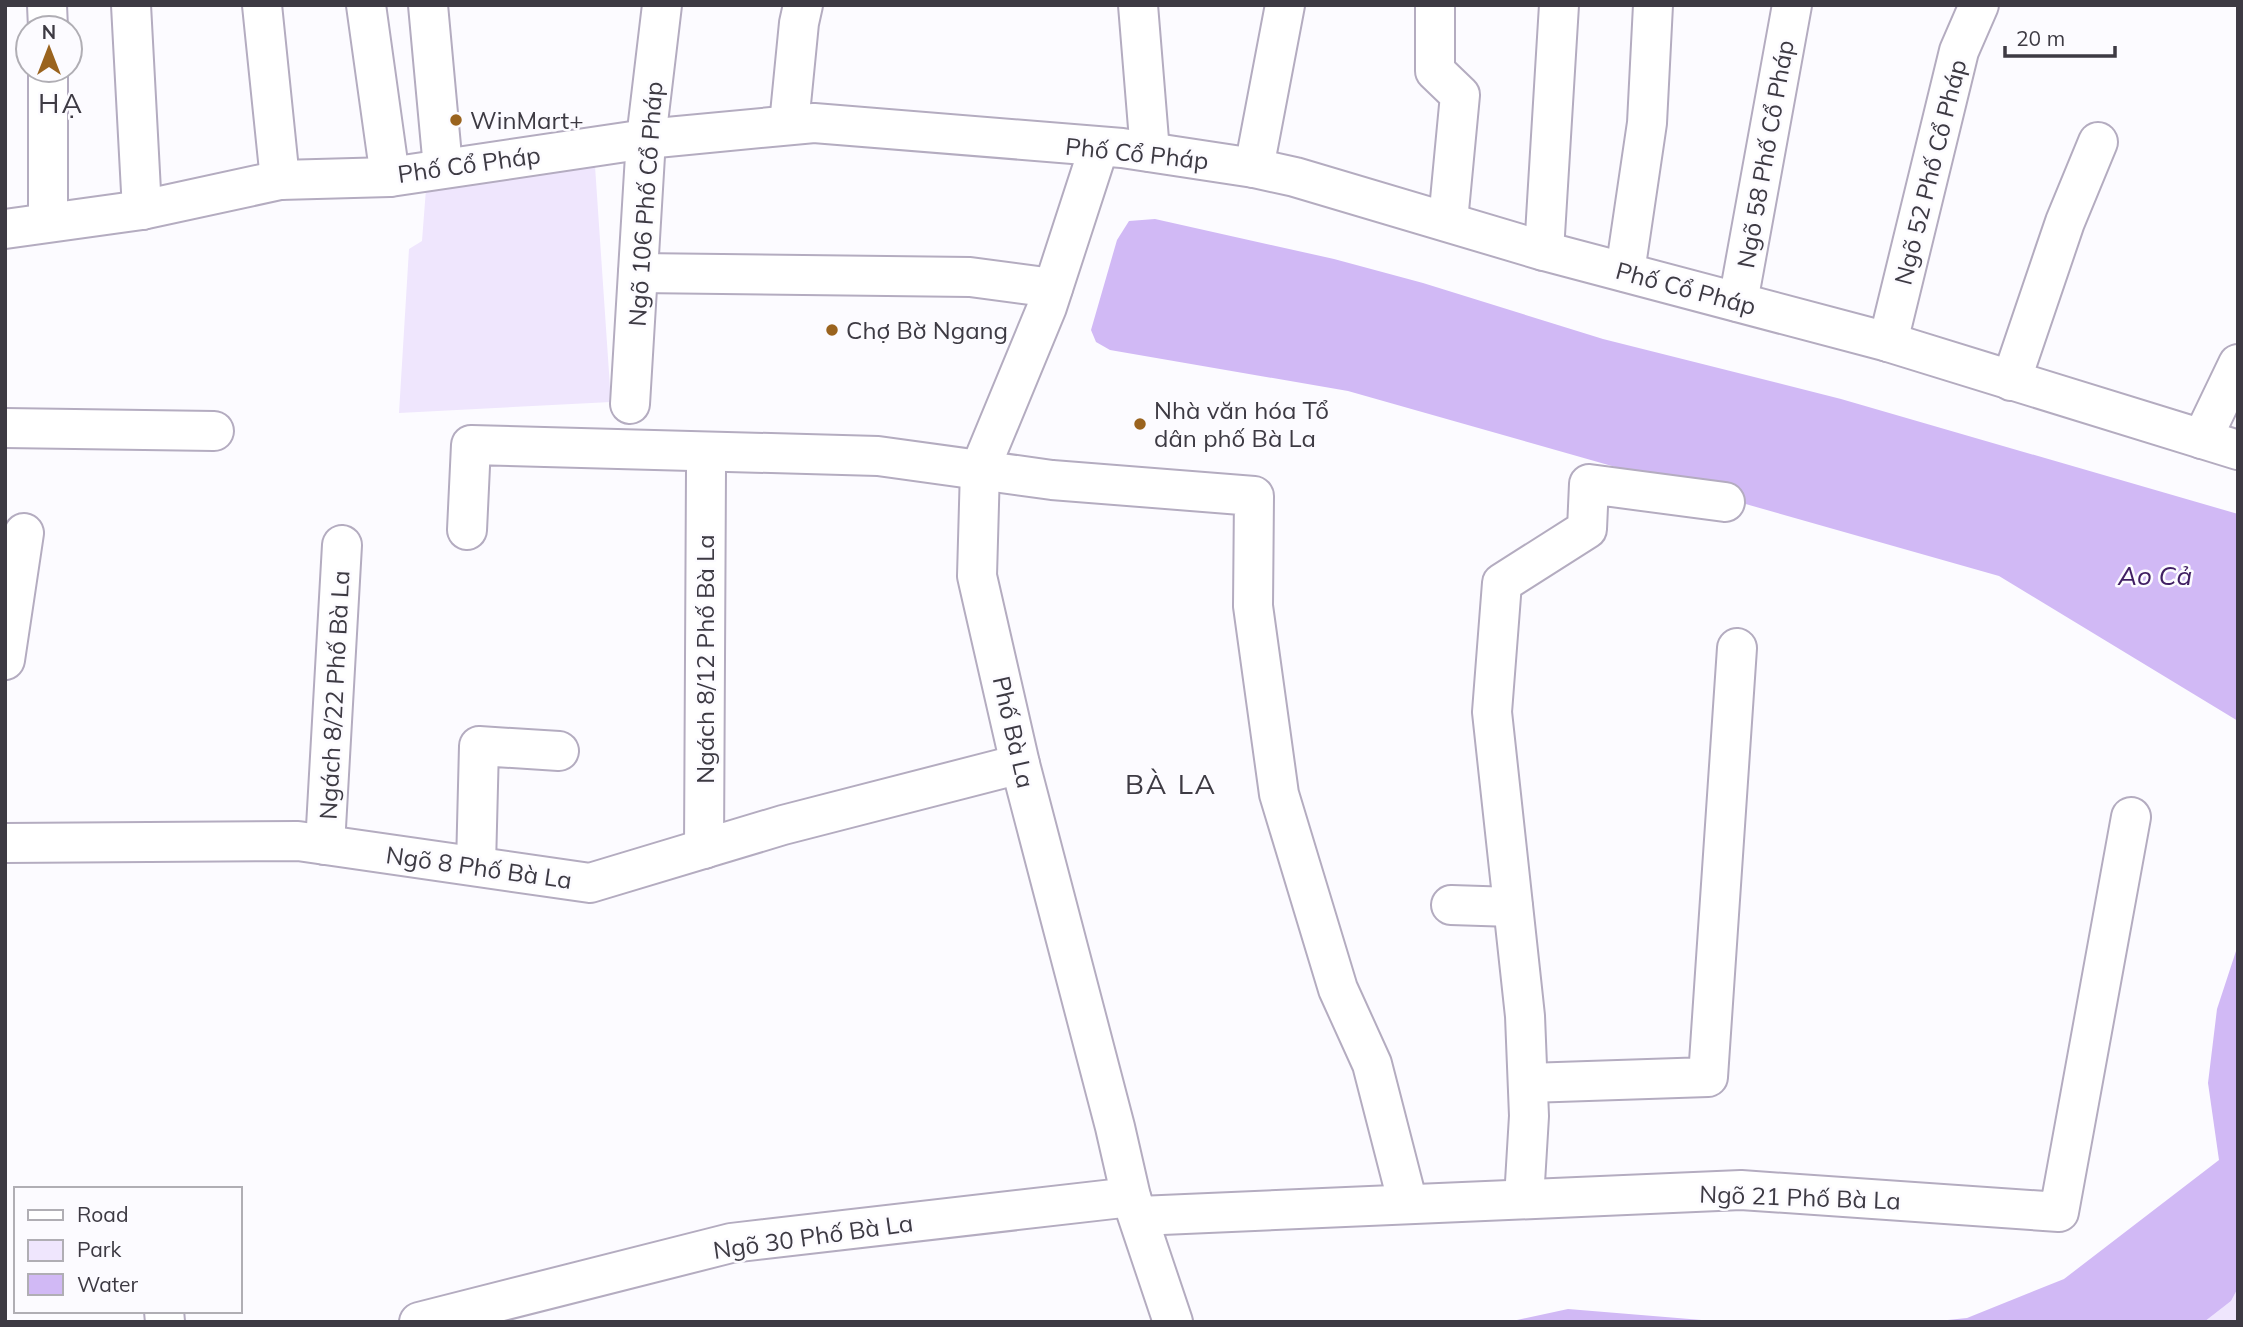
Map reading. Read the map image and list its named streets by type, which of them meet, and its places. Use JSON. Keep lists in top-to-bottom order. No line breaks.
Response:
{"streets":{"street":["Phố Cổ Pháp","Ngõ 58 Phố Cổ Pháp","Ngõ 52 Phố Cổ Pháp","Ngõ 106 Phố Cổ Pháp","Ngách 8/12 Phố Bà La","Ngách 8/22 Phố Bà La","Phố Bà La","Ngõ 8 Phố Bà La","Ngõ 21 Phố Bà La","Ngõ 30 Phố Bà La"]},"crossings":[["Phố Cổ Pháp","Ngõ 58 Phố Cổ Pháp"],["Phố Cổ Pháp","Ngõ 52 Phố Cổ Pháp"],["Phố Cổ Pháp","Ngõ 106 Phố Cổ Pháp"],["Phố Cổ Pháp","Phố Bà La"],["Ngách 8/12 Phố Bà La","Ngõ 8 Phố Bà La"],["Ngách 8/22 Phố Bà La","Ngõ 8 Phố Bà La"],["Phố Bà La","Ngõ 8 Phố Bà La"],["Phố Bà La","Ngõ 21 Phố Bà La"],["Phố Bà La","Ngõ 30 Phố Bà La"],["Ngõ 21 Phố Bà La","Ngõ 30 Phố Bà La"]],"districts":["HẠ","BÀ LA"],"water":["Ao Cả"],"places":["WinMart+","Chợ Bờ Ngang","Nhà văn hóa Tổ dân phố Bà La"],"legend":["Road","Park","Water"],"scale_bar":"20 m","north":"top"}
